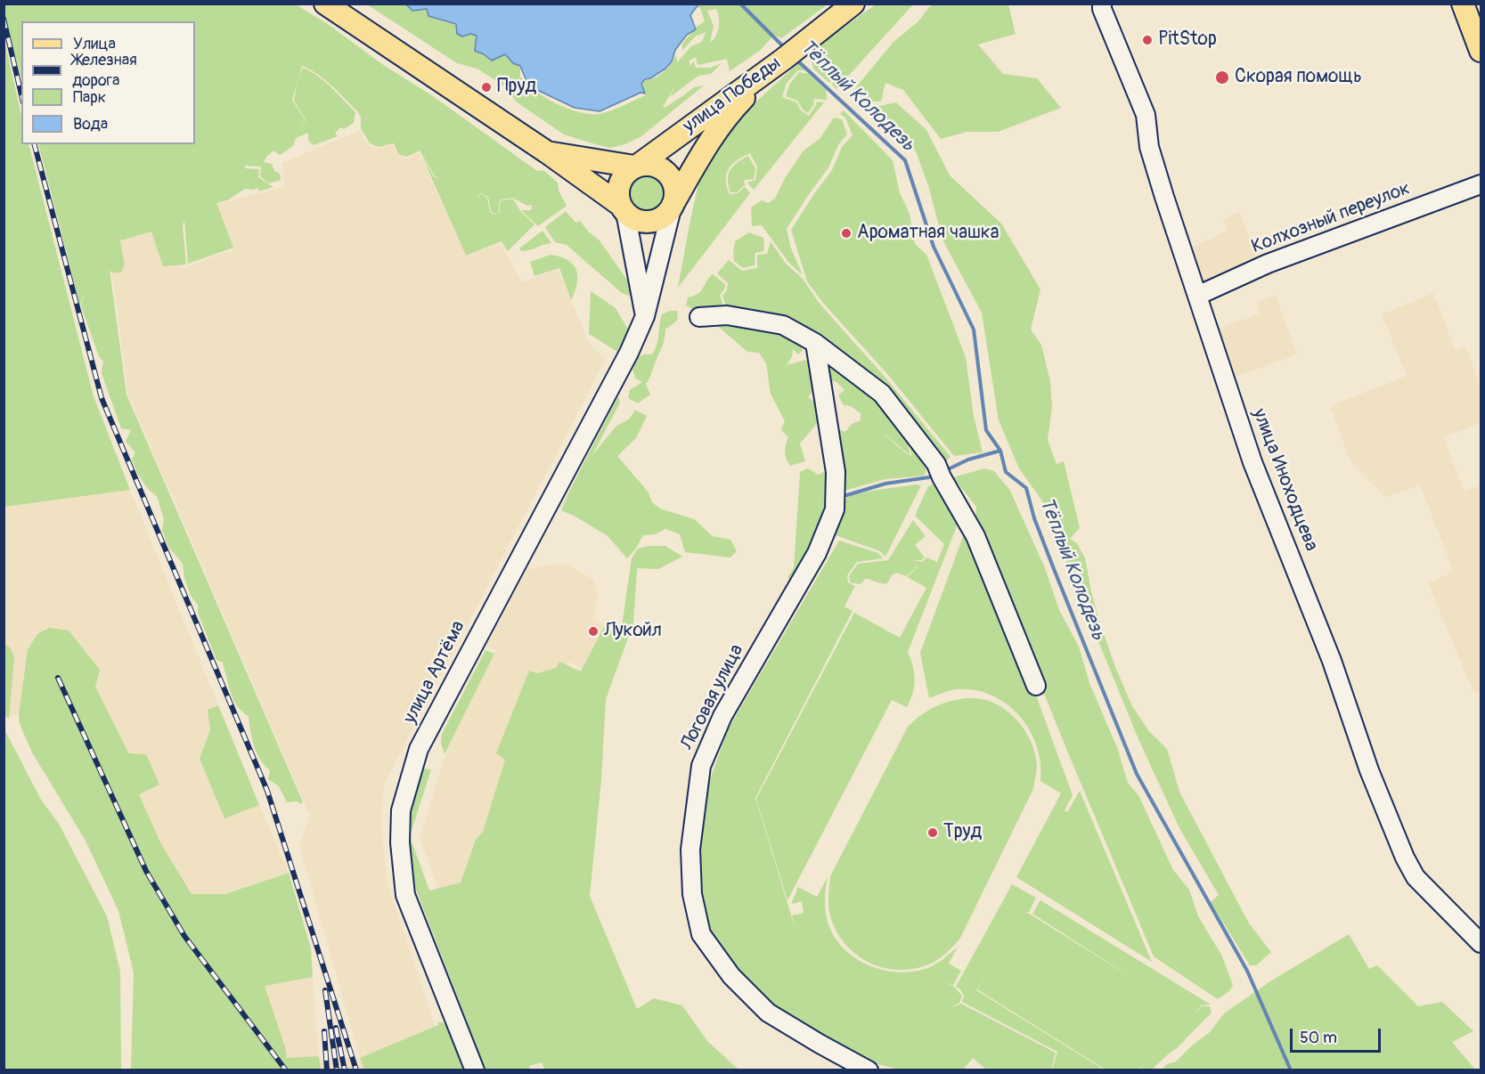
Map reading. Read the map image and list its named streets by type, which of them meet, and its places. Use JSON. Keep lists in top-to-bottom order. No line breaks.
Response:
{"streets":{"main road":["улица Победы"],"street":["Колхозный переулок","улица Иноходцева","улица Артёма","Логовая улица"]},"crossings":[["улица Победы","улица Артёма"],["Колхозный переулок","улица Иноходцева"]],"water":["Тёплый Колодезь"],"places":["PitStop","Скорая помощь","Пруд","Ароматная чашка","Лукойл","Труд"],"legend":["Улица","Железная дорога","Парк","Вода"],"scale_bar":"50 m"}
